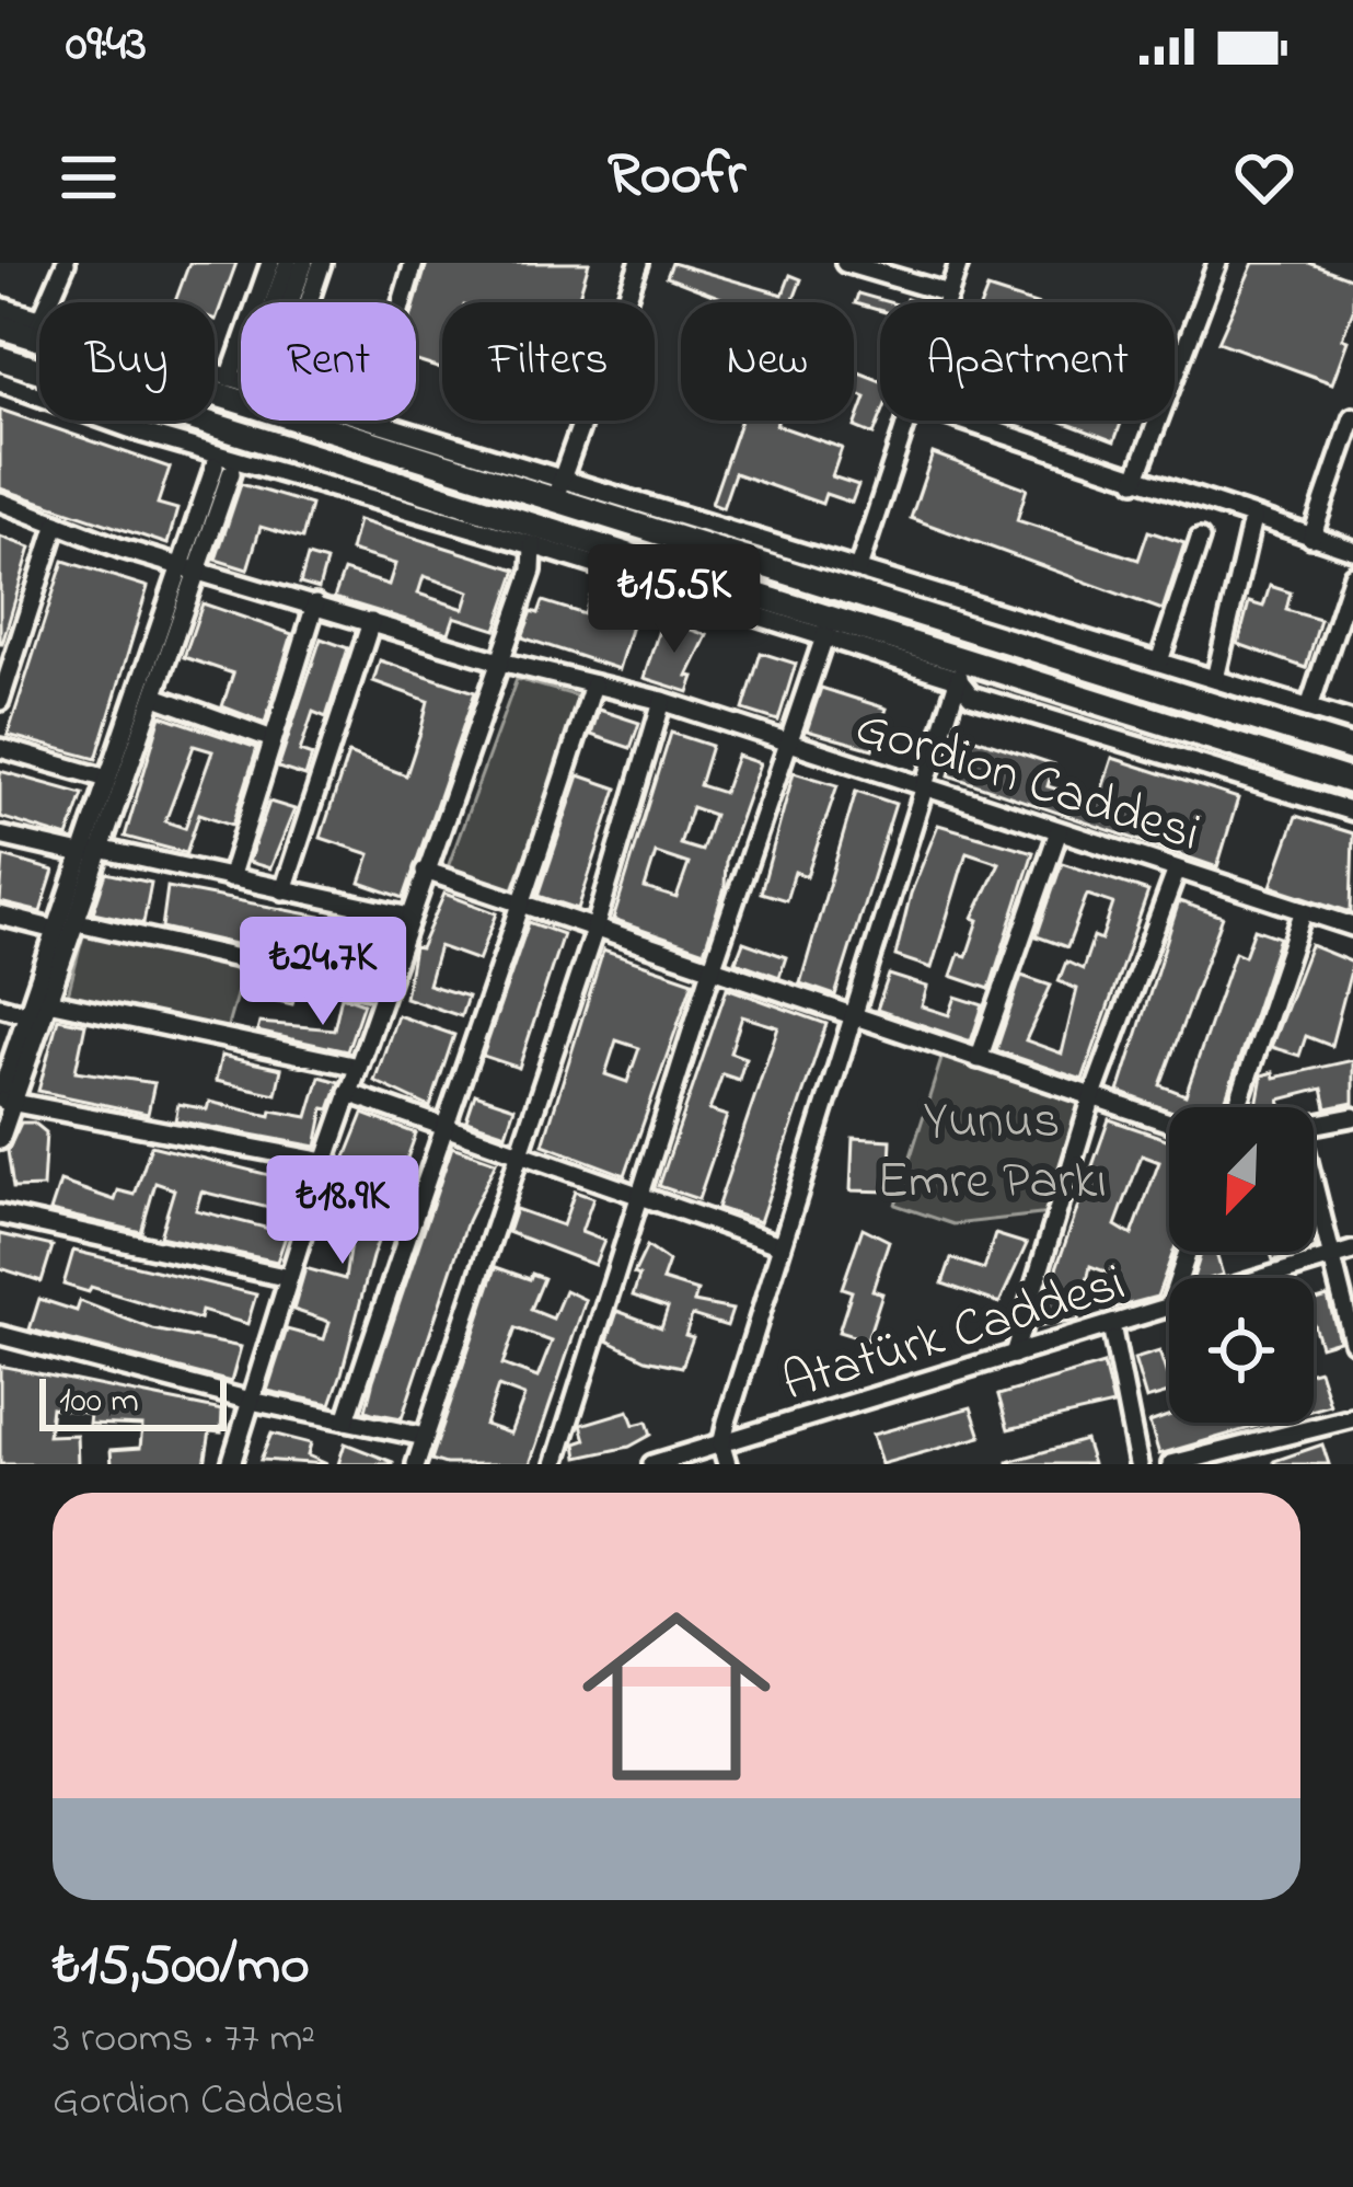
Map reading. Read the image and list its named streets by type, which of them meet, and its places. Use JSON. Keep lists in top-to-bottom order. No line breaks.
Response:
{"streets":{"street":["Gordion Caddesi","Atatürk Caddesi"]},"parks":["Yunus Emre Parkı"],"scale_bar":"100 m","north":"bottom left","page":{"status":"09:43","header":"Roofr","chip":["Buy","Rent","Filters","New","Apartment"],"price":["₺15.5K","₺24.7K","₺18.9K"],"scale":"100 m","list":[{"name":"₺15,500/mo","note":"3 rooms · 77 m² · Gordion Caddesi"}]}}
